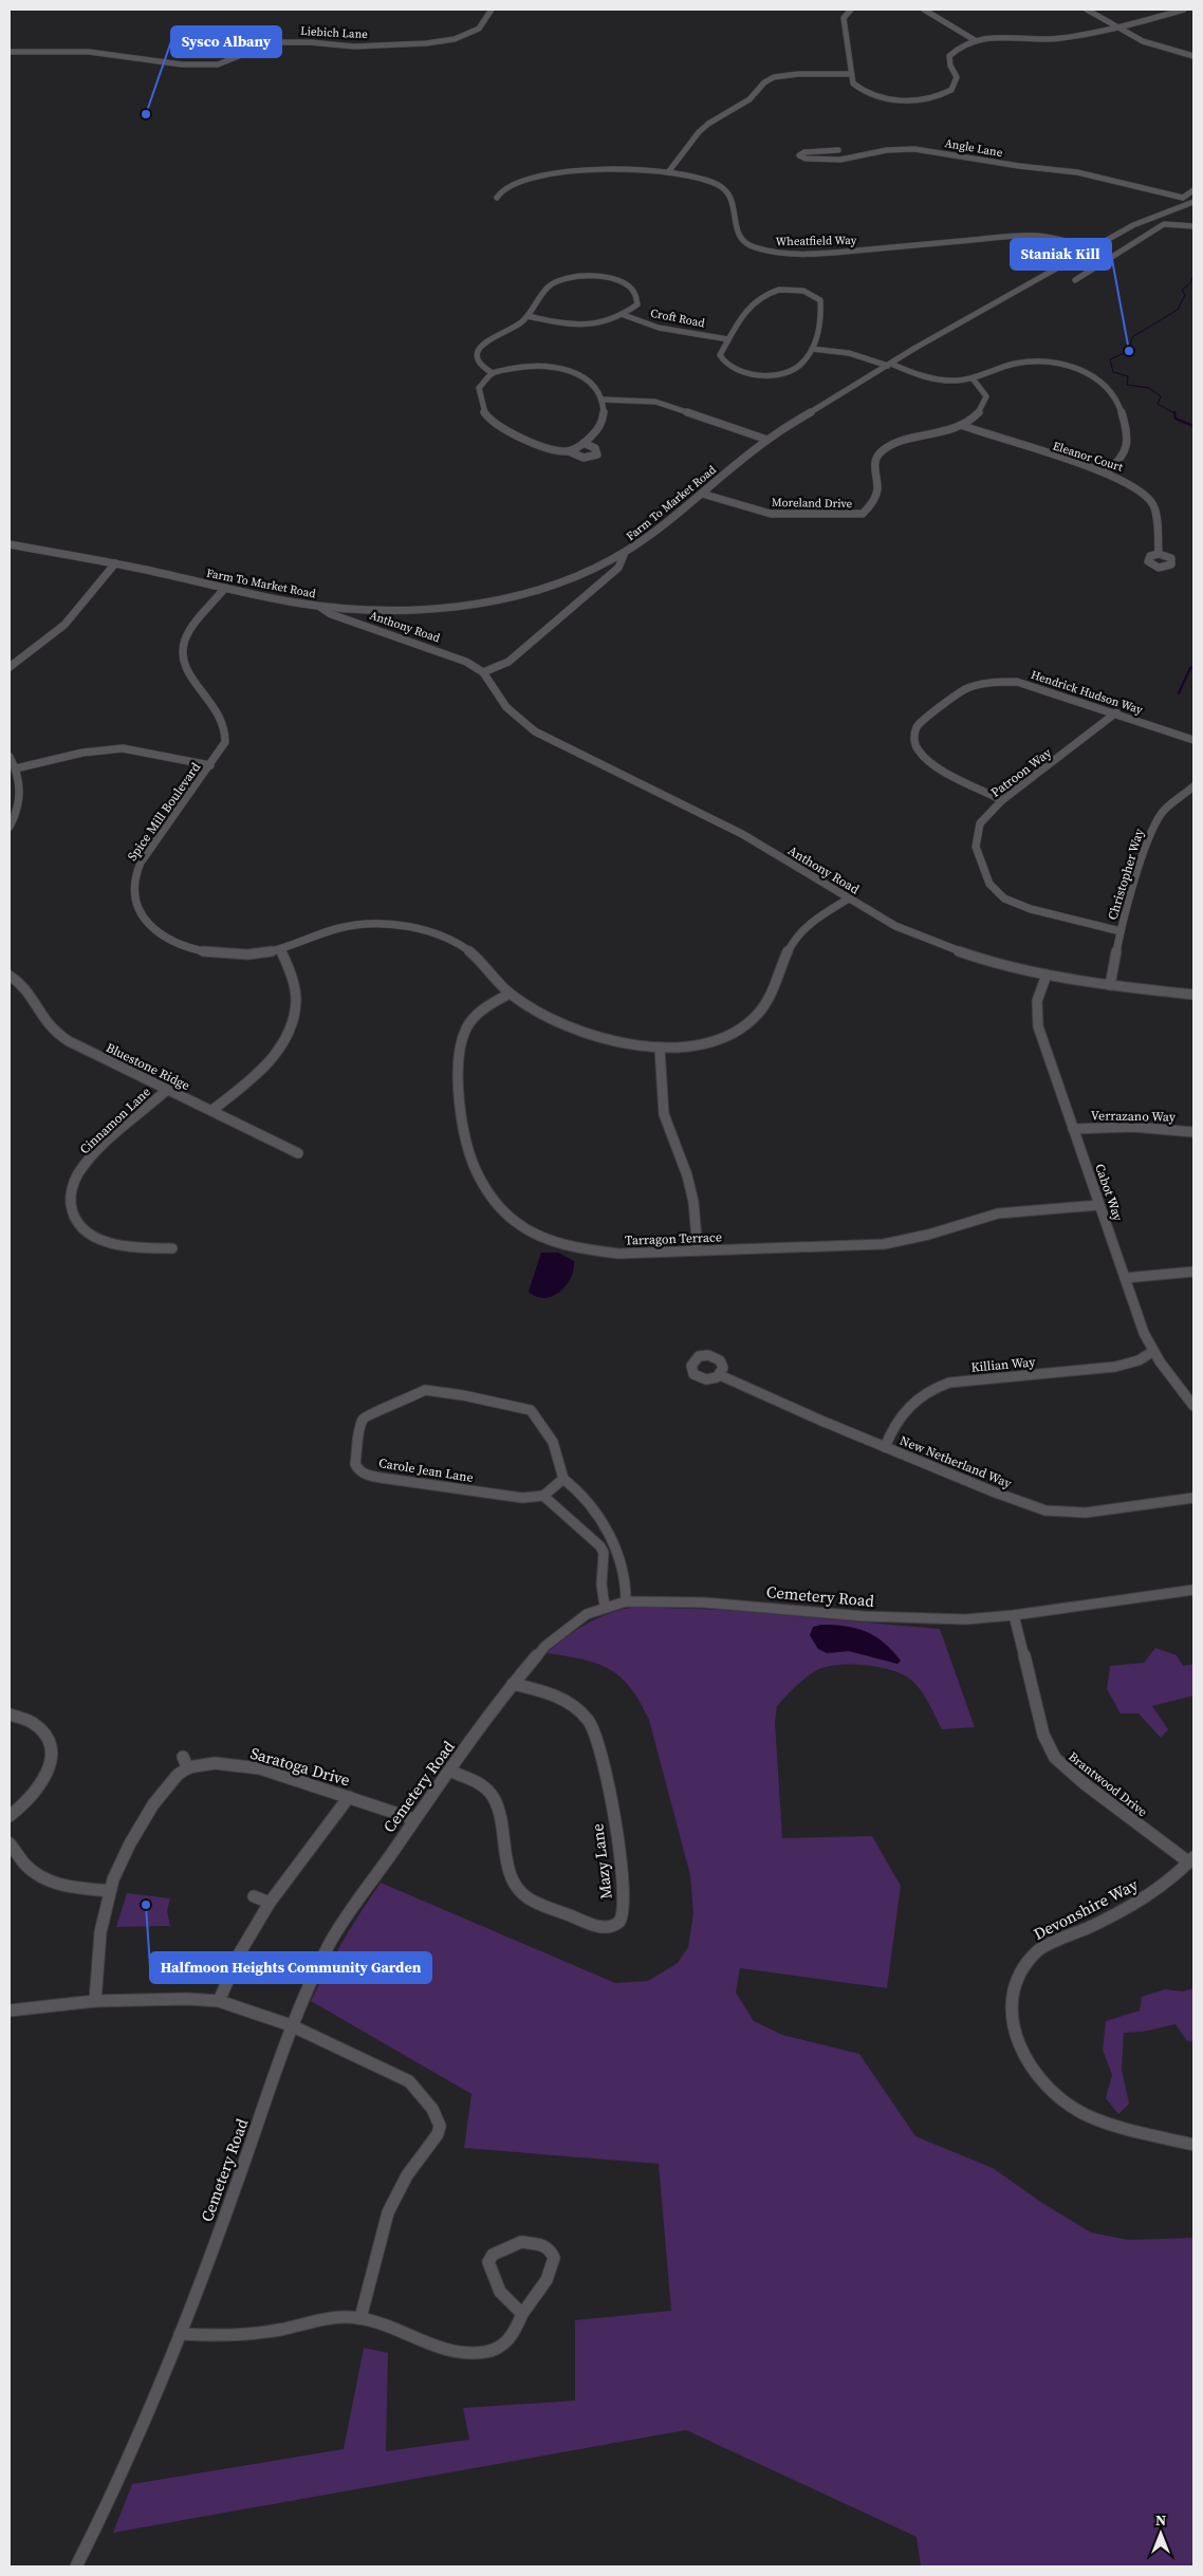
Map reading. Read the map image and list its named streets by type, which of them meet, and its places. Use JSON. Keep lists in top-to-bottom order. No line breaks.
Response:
{"streets":{"street":["Liebich Lane","Angle Lane","Wheatfield Way","Croft Road","Eleanor Court","Farm To Market Road","Moreland Drive","Anthony Road","Hendrick Hudson Way","Patroon Way","Spice Mill Boulevard","Christopher Way","Bluestone Ridge","Verrazano Way","Cinnamon Lane","Cabot Way","Tarragon Terrace","Killian Way","New Netherland Way","Carole Jean Lane","Cemetery Road","Saratoga Drive","Brantwood Drive","Mazy Lane","Devonshire Way"]},"crossings":[["Angle Lane","Farm To Market Road"],["Wheatfield Way","Farm To Market Road"],["Farm To Market Road","Moreland Drive"],["Farm To Market Road","Anthony Road"],["Farm To Market Road","Spice Mill Boulevard"],["Anthony Road","Spice Mill Boulevard"],["Anthony Road","Christopher Way"],["Anthony Road","Cabot Way"],["Hendrick Hudson Way","Patroon Way"],["Patroon Way","Christopher Way"],["Spice Mill Boulevard","Tarragon Terrace"],["Bluestone Ridge","Cinnamon Lane"],["Verrazano Way","Cabot Way"],["Cabot Way","Tarragon Terrace"],["Cabot Way","Killian Way"],["Killian Way","New Netherland Way"],["Carole Jean Lane","Cemetery Road"],["Cemetery Road","Saratoga Drive"],["Cemetery Road","Brantwood Drive"],["Cemetery Road","Mazy Lane"],["Brantwood Drive","Devonshire Way"]],"places":["Sysco Albany","Staniak Kill","Halfmoon Heights Community Garden"],"north":"top"}
